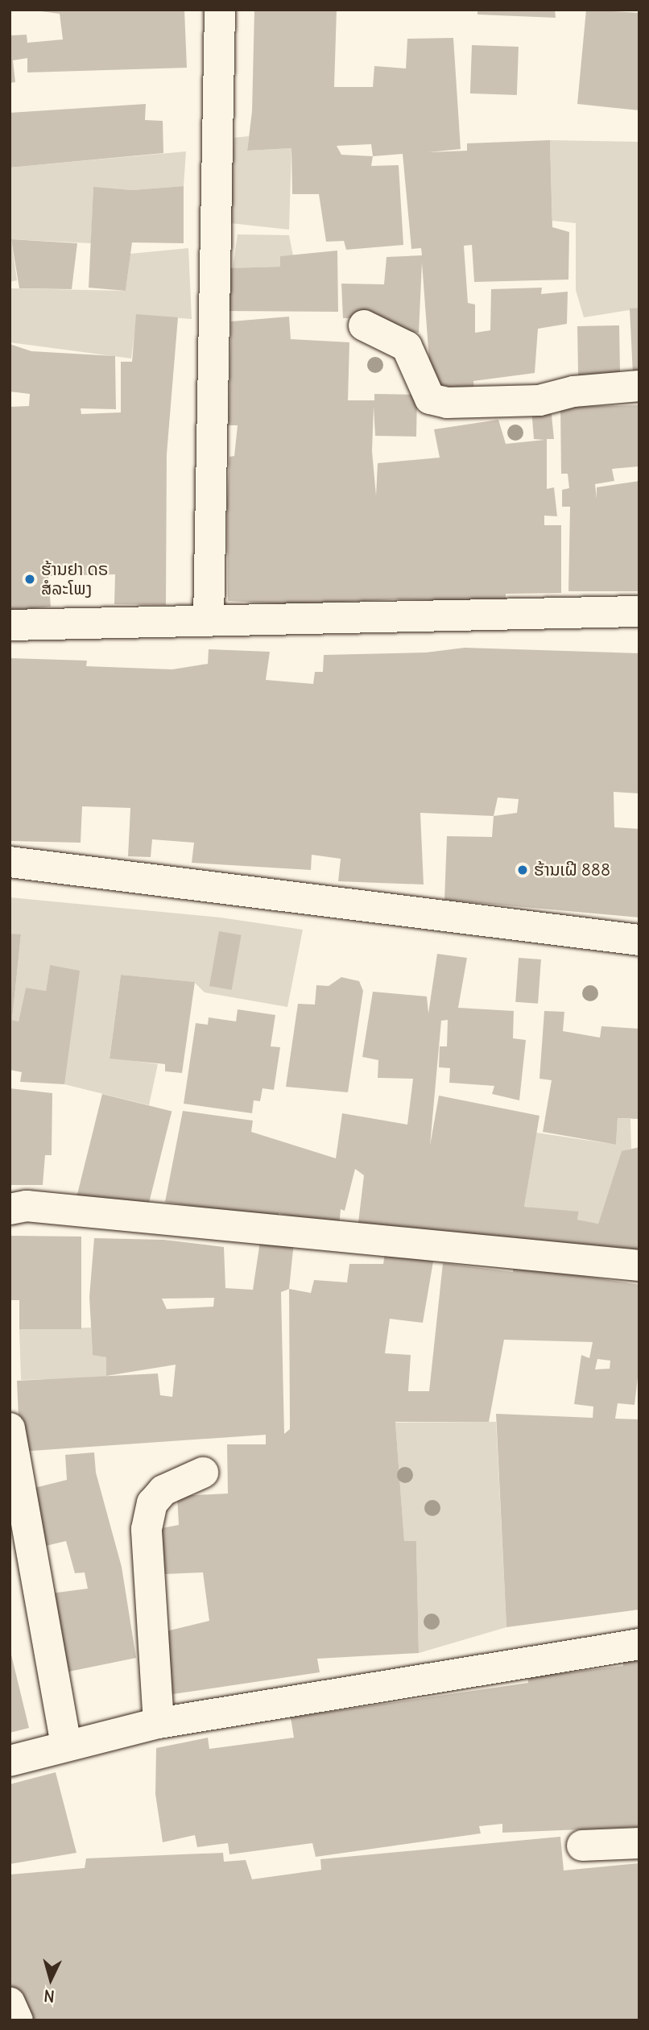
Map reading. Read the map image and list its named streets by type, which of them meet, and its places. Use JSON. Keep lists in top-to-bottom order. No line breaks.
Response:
{"places":["ຮ້ານຢາ ດຣ ສໍລະໂພງ","ຮ້ານເຝີ 888"],"north":"bottom"}
